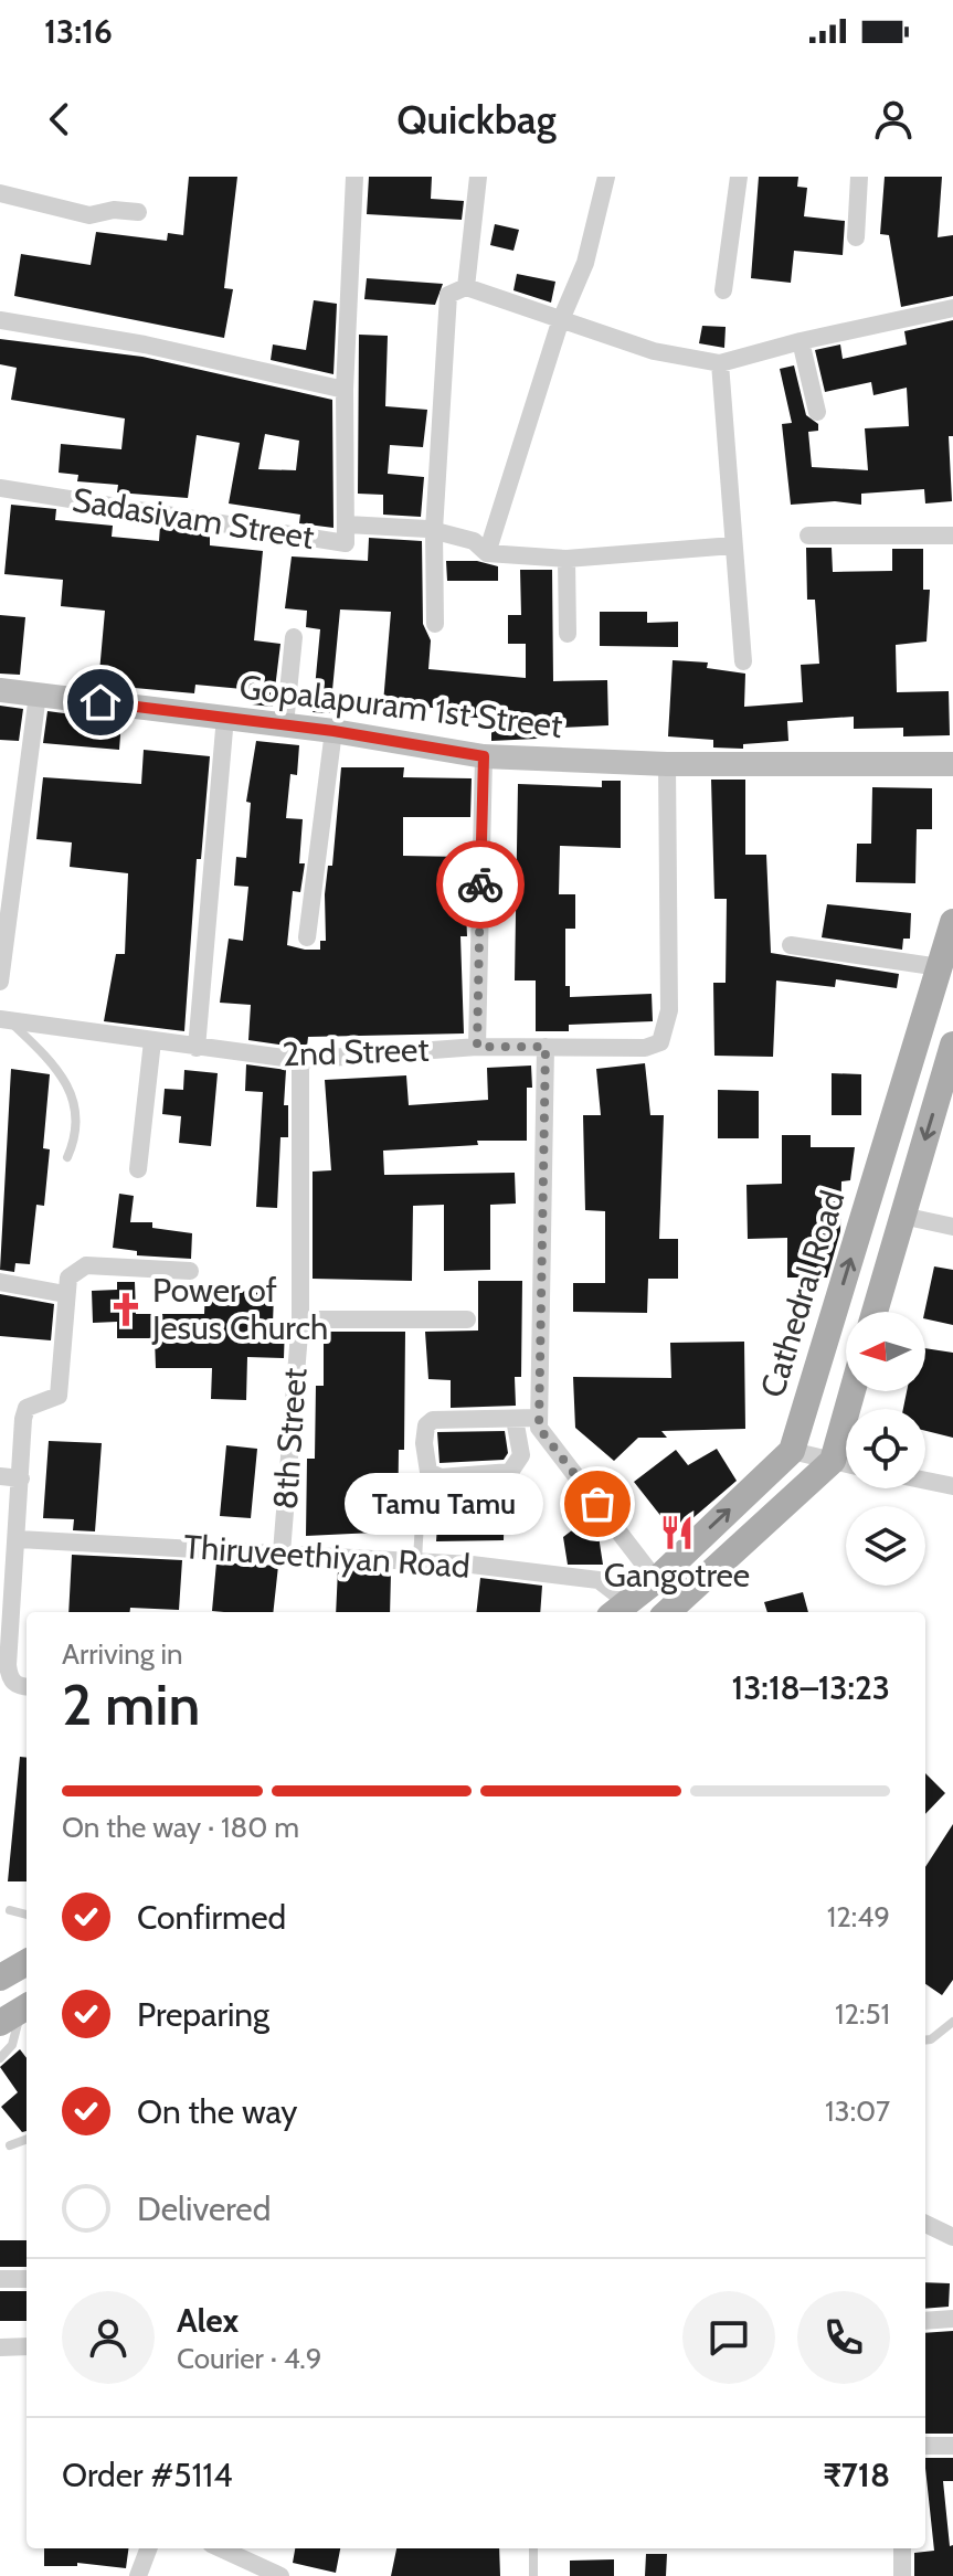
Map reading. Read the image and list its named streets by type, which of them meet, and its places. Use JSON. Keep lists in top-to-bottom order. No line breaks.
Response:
{"streets":{"main road":["Cathedral Road"],"street":["Sadasivam Street","Gopalapuram 1st Street","2nd Street","8th Street","Thiruveethiyan Road"]},"crossings":[["Gopalapuram 1st Street","2nd Street"],["2nd Street","8th Street"],["Cathedral Road","Thiruveethiyan Road"],["8th Street","Thiruveethiyan Road"]],"places":{"church":["Power of Jesus Church"],"other":["Tamu Tamu"],"restaurant":["Gangotree"]},"north":"left","page":{"status":"13:16","header":"Quickbag","bubble":"Tamu Tamu","heading":["2 min","Arriving in","13:18–13:23"],"panel":["Alex","Courier · 4.9","Order #5114","₹718"],"bar":"On the way · 180 m","list":[["Confirmed","12:49"],["Preparing","12:51"],["On the way","13:07"],"Delivered"]}}
